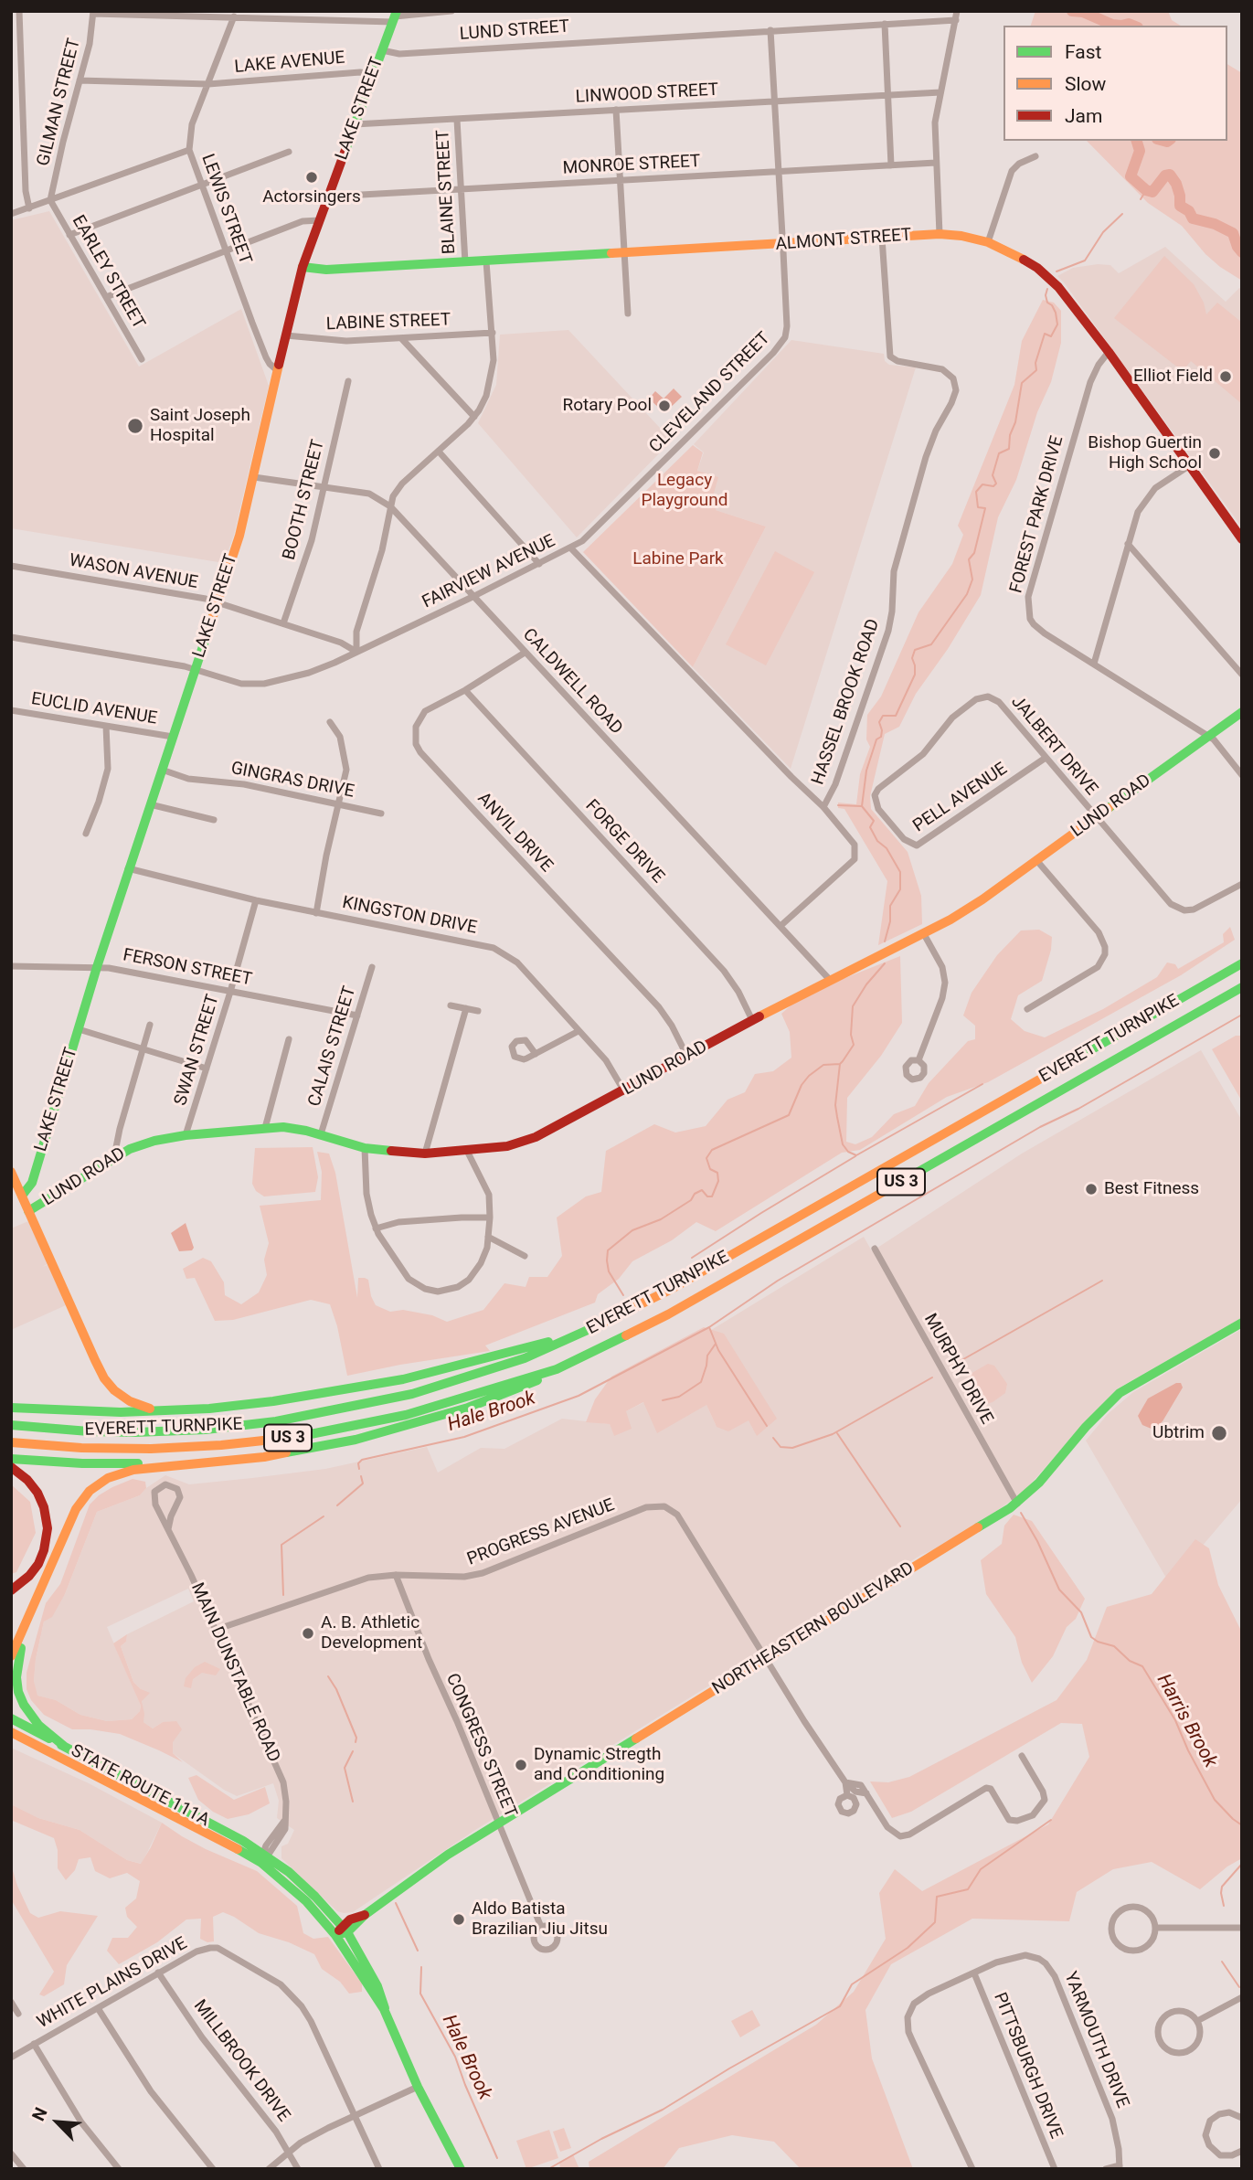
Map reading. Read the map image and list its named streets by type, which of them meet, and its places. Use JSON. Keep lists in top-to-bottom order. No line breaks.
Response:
{"streets":{"main road":["LAKE STREET","ALMONT STREET","LUND ROAD","EVERETT TURNPIKE","US 3","NORTHEASTERN BOULEVARD","STATE ROUTE 111A"],"street":["LUND STREET","LAKE AVENUE","LINWOOD STREET","GILMAN STREET","MONROE STREET","BLAINE STREET","LEWIS STREET","EARLEY STREET","LABINE STREET","CLEVELAND STREET","BOOTH STREET","FOREST PARK DRIVE","WASON AVENUE","FAIRVIEW AVENUE","CALDWELL ROAD","HASSEL BROOK ROAD","EUCLID AVENUE","JALBERT DRIVE","GINGRAS DRIVE","PELL AVENUE","ANVIL DRIVE","FORGE DRIVE","KINGSTON DRIVE","FERSON STREET","CALAIS STREET","SWAN STREET","MURPHY DRIVE","PROGRESS AVENUE","MAIN DUNSTABLE ROAD","CONGRESS STREET","WHITE PLAINS DRIVE","YARMOUTH DRIVE","MILLBROOK DRIVE","PITTSBURGH DRIVE"]},"crossings":[["LUND STREET","LAKE STREET"],["LUND STREET","CLEVELAND STREET"],["LAKE AVENUE","GILMAN STREET"],["LAKE AVENUE","LAKE STREET"],["LAKE AVENUE","LEWIS STREET"],["LINWOOD STREET","LAKE STREET"],["LINWOOD STREET","BLAINE STREET"],["LINWOOD STREET","CLEVELAND STREET"],["GILMAN STREET","EARLEY STREET"],["LAKE STREET","MONROE STREET"],["LAKE STREET","LEWIS STREET"],["LAKE STREET","ALMONT STREET"],["LAKE STREET","LABINE STREET"],["LAKE STREET","WASON AVENUE"],["LAKE STREET","FAIRVIEW AVENUE"],["LAKE STREET","CALDWELL ROAD"],["LAKE STREET","EUCLID AVENUE"],["LAKE STREET","GINGRAS DRIVE"],["LAKE STREET","KINGSTON DRIVE"],["LAKE STREET","FERSON STREET"],["MONROE STREET","BLAINE STREET"],["MONROE STREET","CLEVELAND STREET"],["BLAINE STREET","ALMONT STREET"],["ALMONT STREET","CLEVELAND STREET"],["ALMONT STREET","FOREST PARK DRIVE"],["ALMONT STREET","HASSEL BROOK ROAD"],["CLEVELAND STREET","FAIRVIEW AVENUE"],["BOOTH STREET","WASON AVENUE"],["BOOTH STREET","CALDWELL ROAD"],["FOREST PARK DRIVE","LUND ROAD"],["WASON AVENUE","FAIRVIEW AVENUE"],["FAIRVIEW AVENUE","CALDWELL ROAD"],["FAIRVIEW AVENUE","HASSEL BROOK ROAD"],["CALDWELL ROAD","LUND ROAD"],["CALDWELL ROAD","ANVIL DRIVE"],["JALBERT DRIVE","PELL AVENUE"],["JALBERT DRIVE","LUND ROAD"],["LUND ROAD","ANVIL DRIVE"],["LUND ROAD","FORGE DRIVE"],["LUND ROAD","KINGSTON DRIVE"],["LUND ROAD","CALAIS STREET"],["LUND ROAD","SWAN STREET"],["ANVIL DRIVE","FORGE DRIVE"],["KINGSTON DRIVE","SWAN STREET"],["FERSON STREET","CALAIS STREET"],["FERSON STREET","SWAN STREET"],["MURPHY DRIVE","NORTHEASTERN BOULEVARD"],["PROGRESS AVENUE","NORTHEASTERN BOULEVARD"],["PROGRESS AVENUE","MAIN DUNSTABLE ROAD"],["PROGRESS AVENUE","CONGRESS STREET"],["NORTHEASTERN BOULEVARD","CONGRESS STREET"],["MAIN DUNSTABLE ROAD","STATE ROUTE 111A"],["WHITE PLAINS DRIVE","MILLBROOK DRIVE"],["YARMOUTH DRIVE","PITTSBURGH DRIVE"]],"water":["Hale Brook","Harris Brook"],"parks":["Legacy Playground","Labine Park"],"places":["Actorsingers","Elliot Field","Rotary Pool","Saint Joseph Hospital","Bishop Guertin High School","Best Fitness","Ubtrim","A. B. Athletic Development","Dynamic Stregth and Conditioning","Aldo Batista Brazilian Jiu Jitsu"],"legend":["Fast","Slow","Jam"],"north":"top left"}
